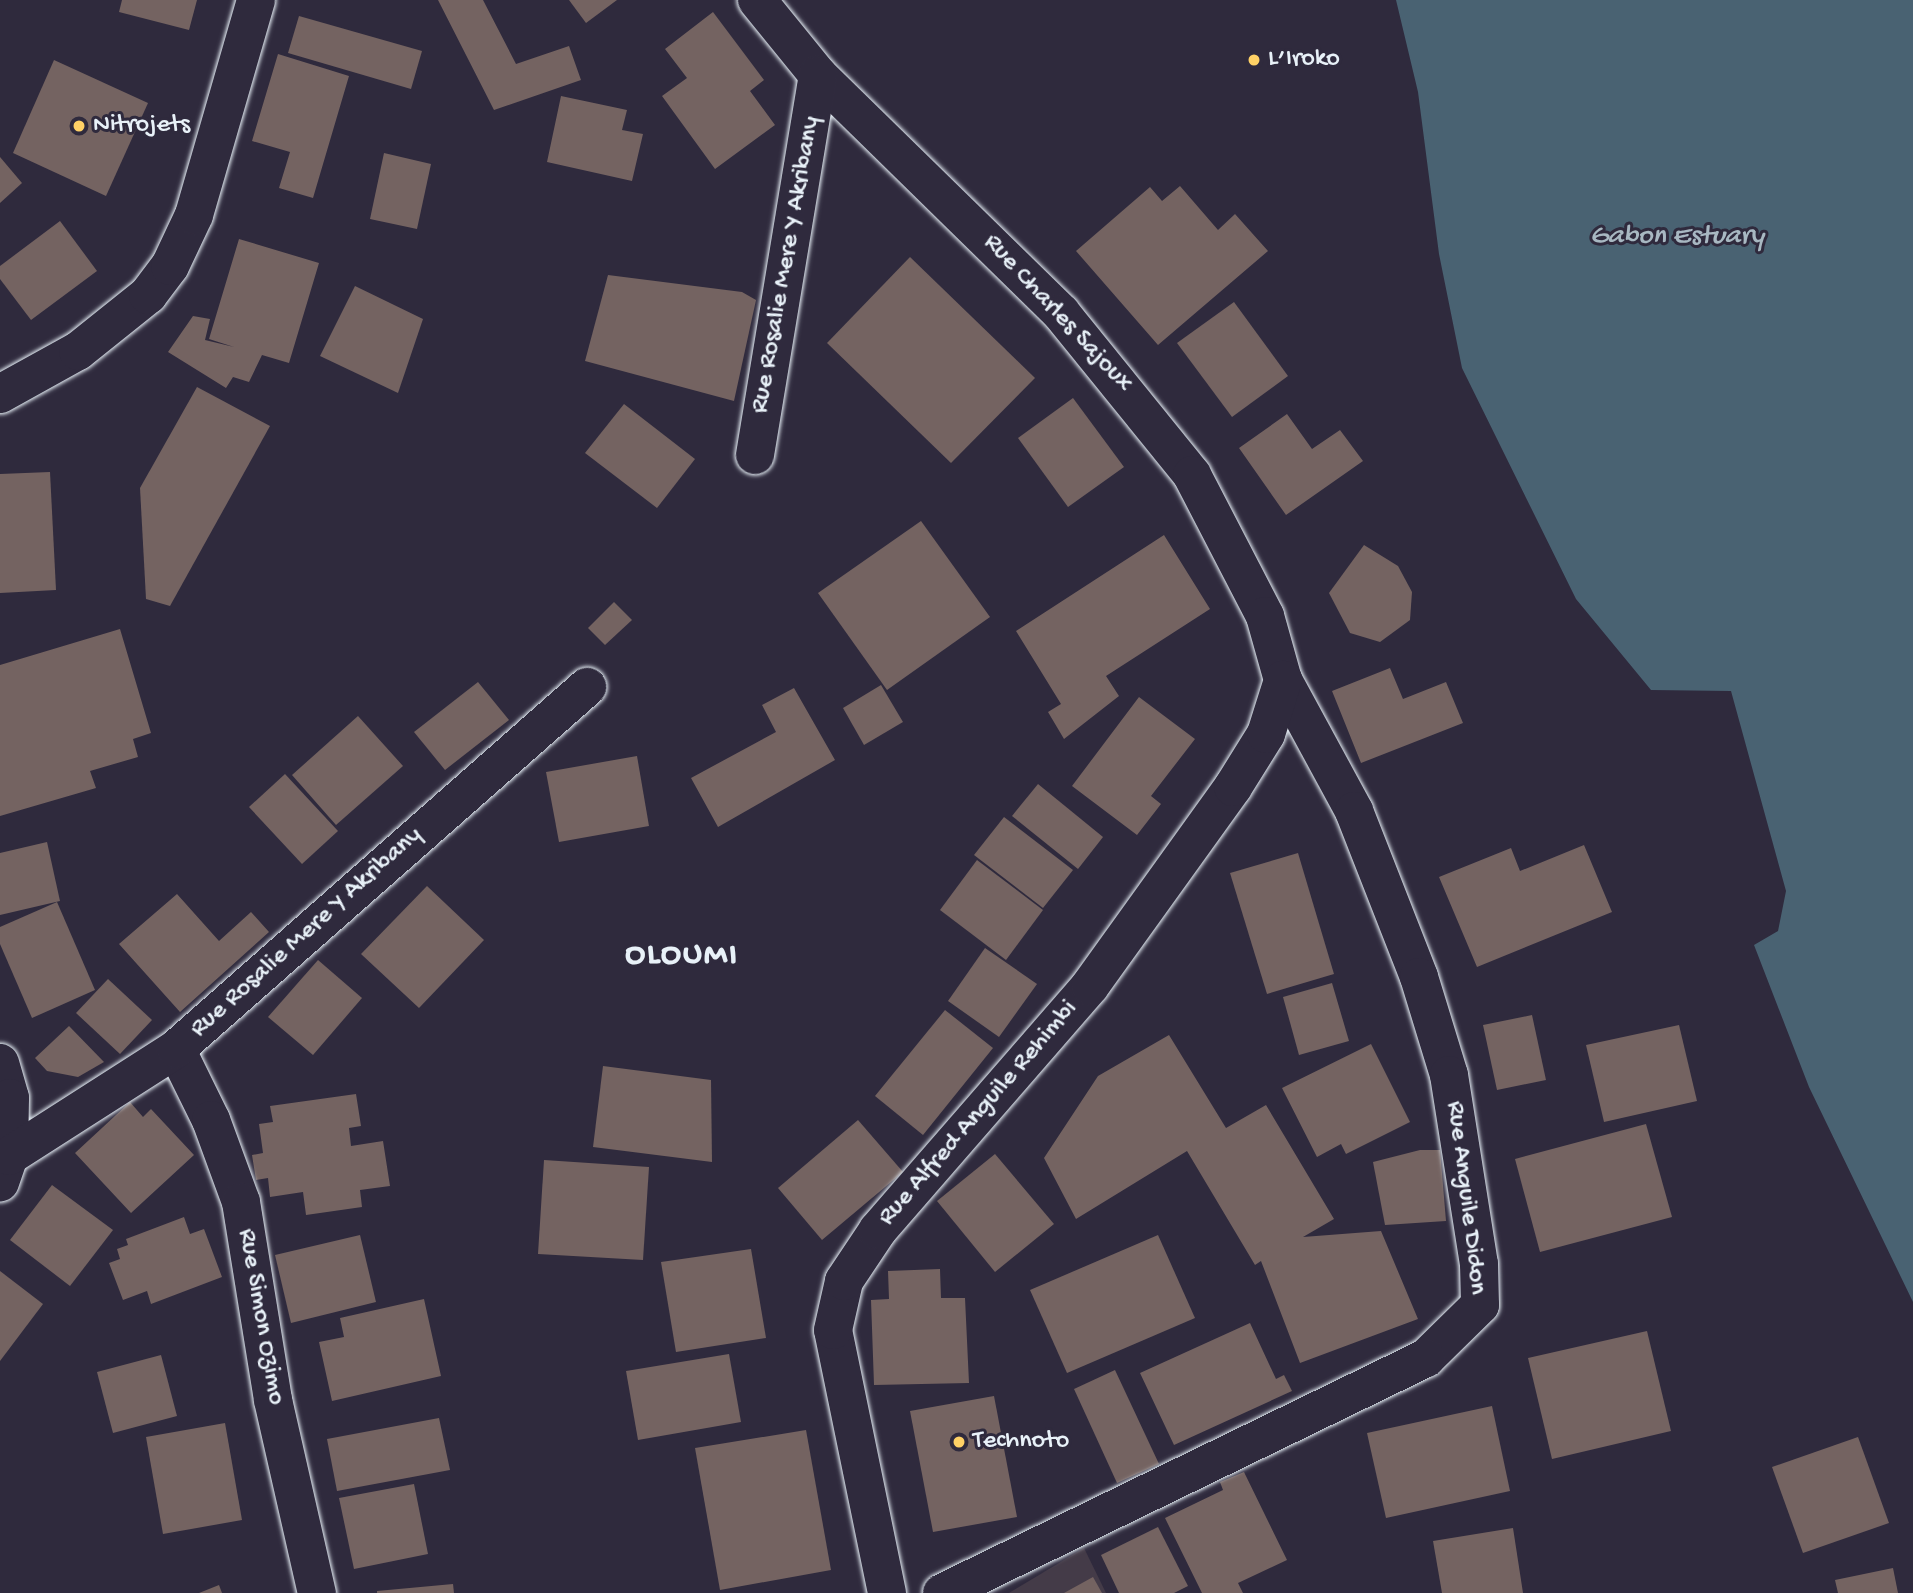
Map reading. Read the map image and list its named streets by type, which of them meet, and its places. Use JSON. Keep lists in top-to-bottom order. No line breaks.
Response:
{"streets":{"street":["Rue Rosalie Mere Y Akribany","Rue Charles Sajoux","Rue Alfred Anguile Rehimbi","Rue Anguile Didon","Rue Simon Ozimo"]},"crossings":[["Rue Rosalie Mere Y Akribany","Rue Charles Sajoux"],["Rue Rosalie Mere Y Akribany","Rue Simon Ozimo"],["Rue Charles Sajoux","Rue Alfred Anguile Rehimbi"],["Rue Charles Sajoux","Rue Anguile Didon"],["Rue Alfred Anguile Rehimbi","Rue Anguile Didon"]],"districts":["OLOUMI"],"water":["Gabon Estuary"],"places":["L’Iroko","Nitrojets","Technoto"]}
